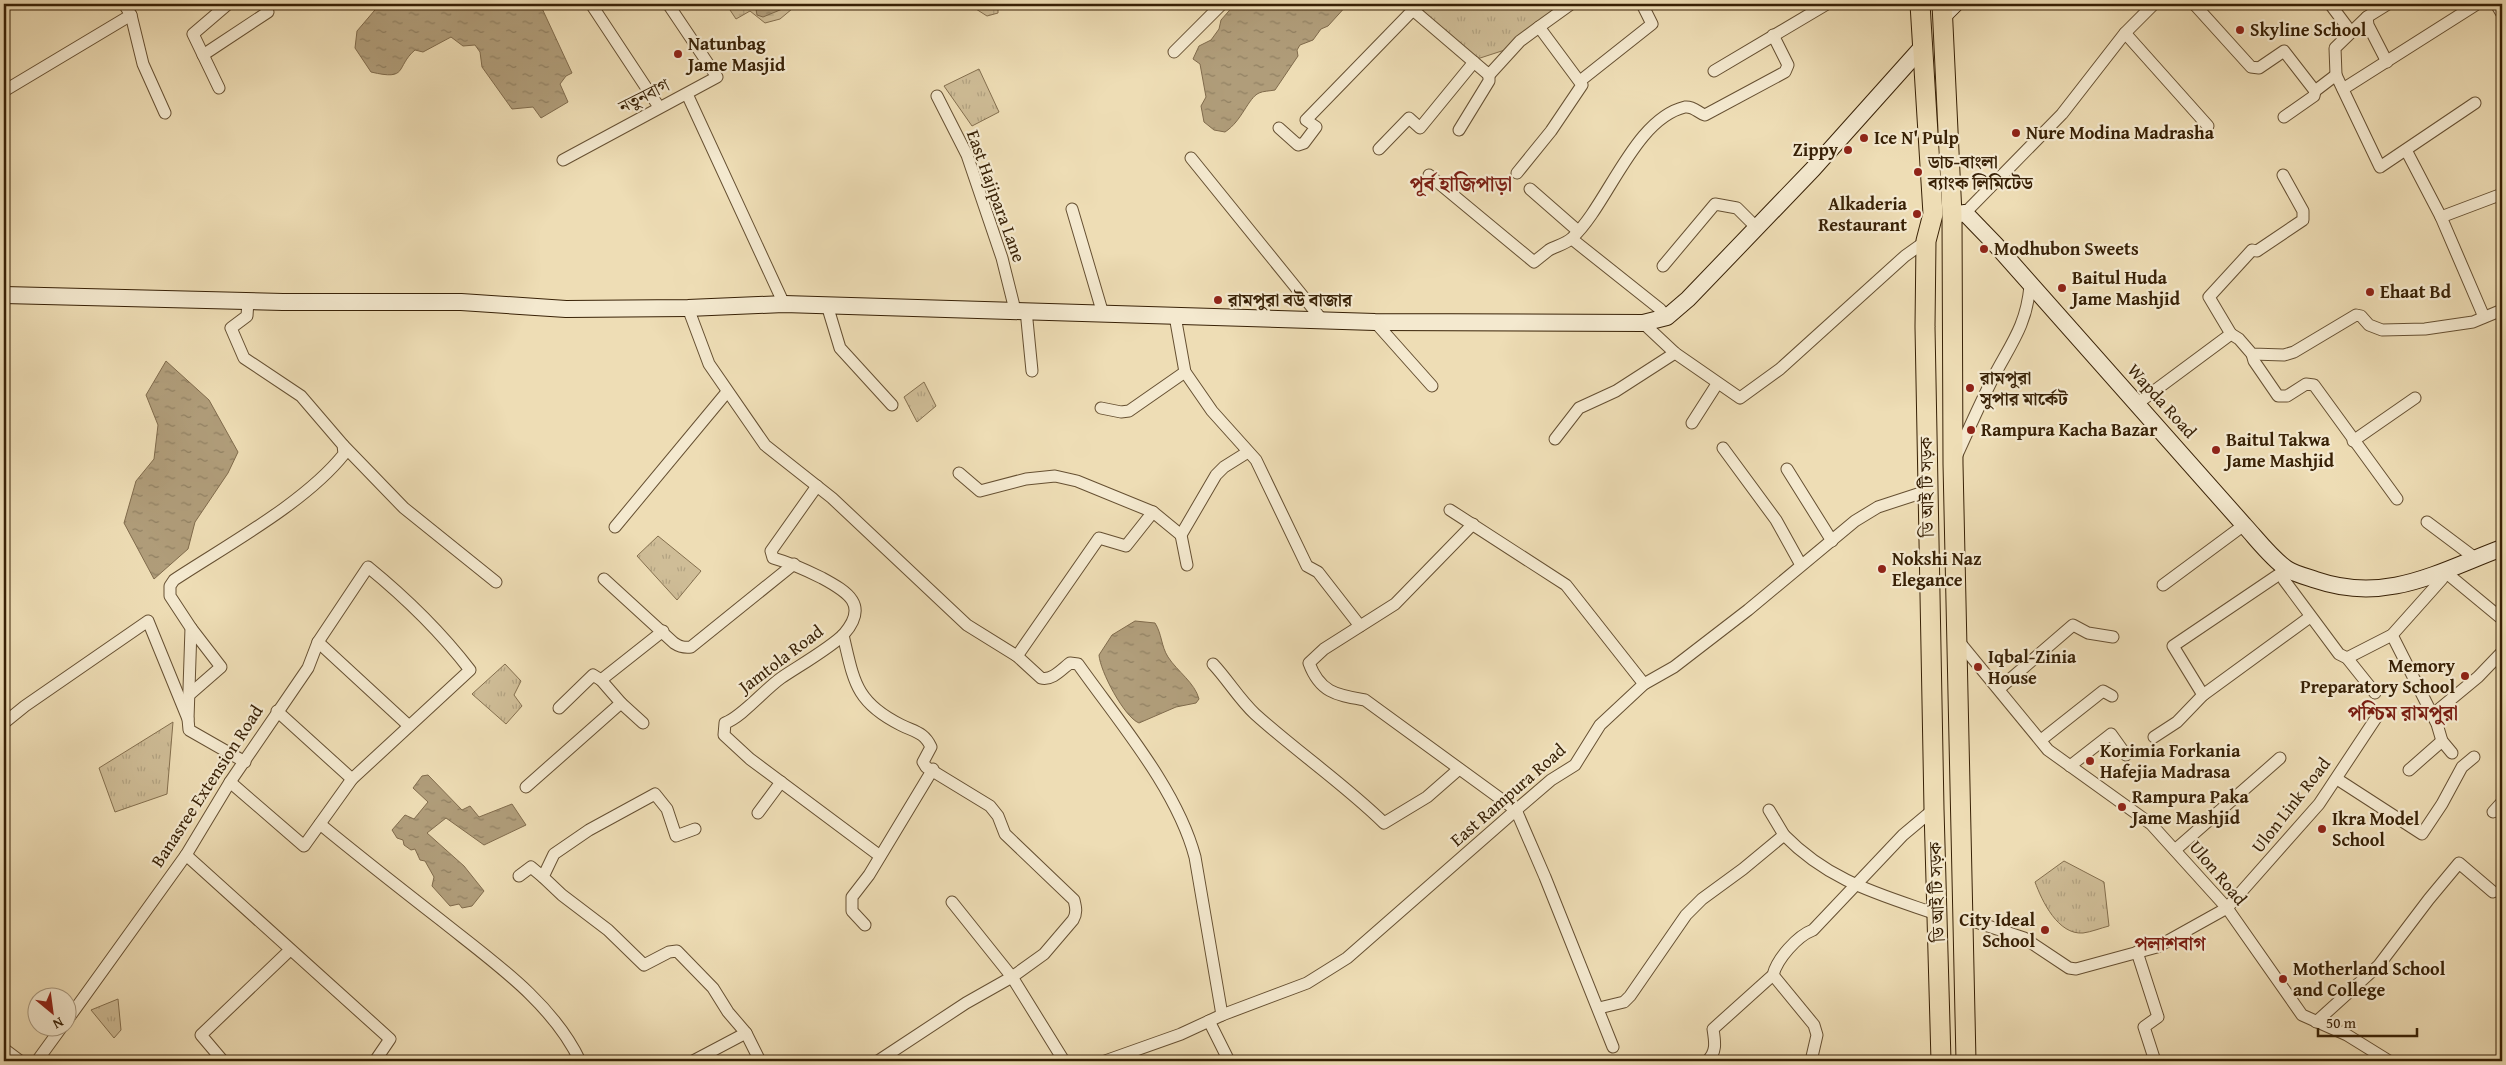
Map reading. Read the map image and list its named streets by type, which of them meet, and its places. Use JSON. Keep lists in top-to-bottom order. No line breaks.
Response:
{"streets":{"main road":["ডি আই টি সড়ক"],"street":["নতুনবাগ","East Hajipara Lane","Wapda Road","Jamtola Road","Banasree Extension Road","East Rampura Road","Ulon Link Road","Ulon Road"]},"crossings":[["Wapda Road","ডি আই টি সড়ক"],["ডি আই টি সড়ক","East Rampura Road"],["ডি আই টি সড়ক","Ulon Link Road"],["ডি আই টি সড়ক","Ulon Road"],["Ulon Link Road","Ulon Road"]],"districts":["পূর্ব হাজিপাড়া","পশ্চিম রামপুরা","পলাশবাগ"],"places":["Skyline School","Natunbag Jame Masjid","Nure Modina Madrasha","Ice N' Pulp","Zippy","ডাচ-বাংলা ব্যাংক লিমিটেড","Alkaderia Restaurant","Modhubon Sweets","Baitul Huda Jame Mashjid","Ehaat Bd","রামপুরা বউ বাজার","রামপুরা সুপার মার্কেট","Rampura Kacha Bazar","Baitul Takwa Jame Mashjid","Nokshi Naz Elegance","Iqbal-Zinia House","Memory Preparatory School","Korimia Forkania Hafejia Madrasa","Rampura Paka Jame Mashjid","Ikra Model School","City Ideal School","Motherland School and College"],"scale_bar":"50 m","north":"bottom right"}
